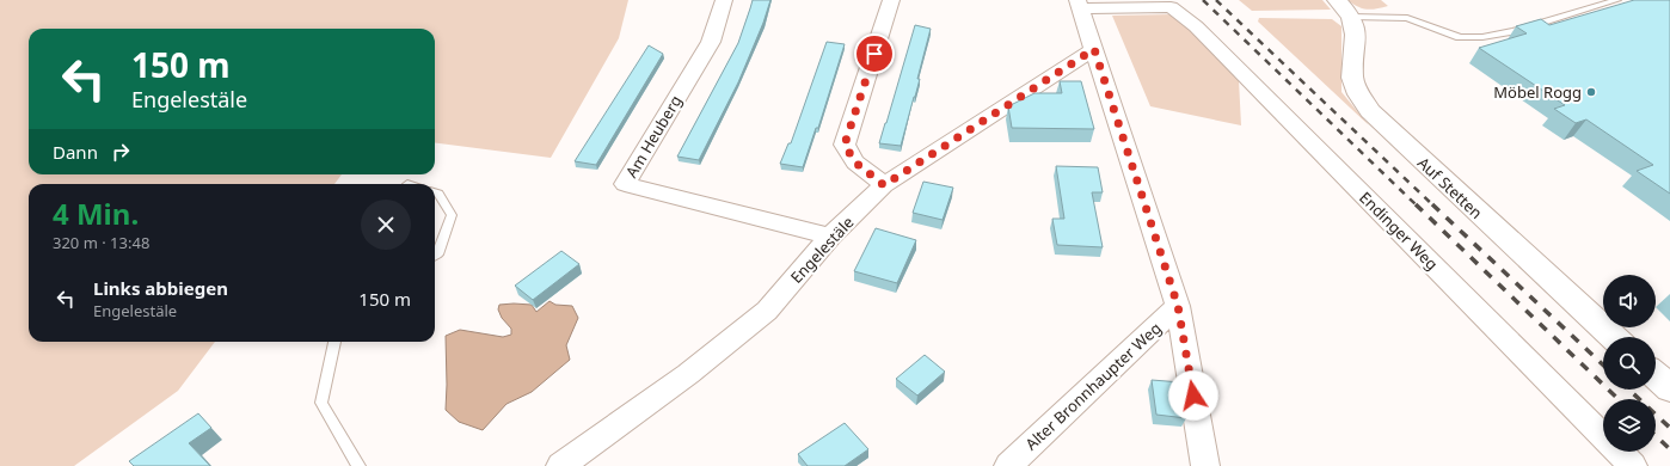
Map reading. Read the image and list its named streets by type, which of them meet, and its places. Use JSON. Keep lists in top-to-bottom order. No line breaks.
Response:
{"streets":{"street":["Am Heuberg","Auf Stetten","Endinger Weg","Engelestäle","Alter Bronnhaupter Weg"]},"crossings":[["Am Heuberg","Engelestäle"]],"places":["Möbel Rogg"],"page":{"turn":["150 m","Engelestäle"],"then":"Dann","heading":["4 Min.","320 m · 13:48"],"list":[{"name":"Links abbiegen","note":"Engelestäle","value":"150 m"}]}}
